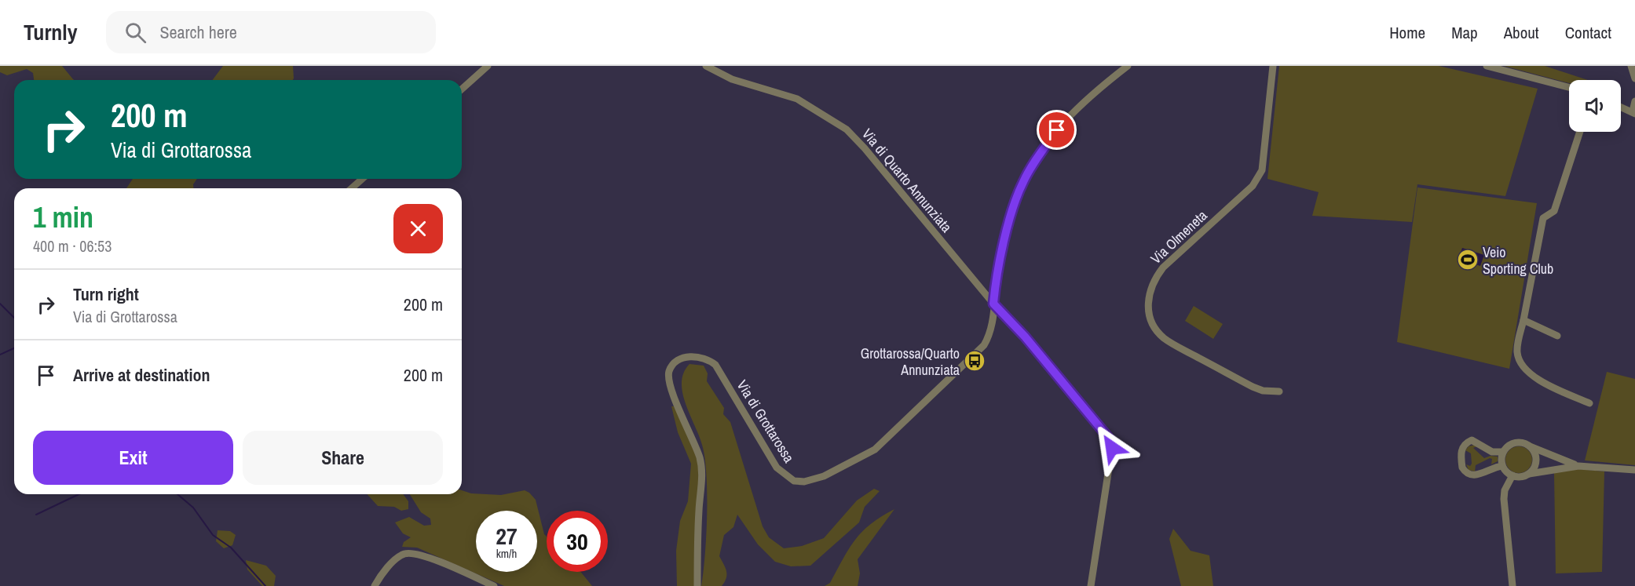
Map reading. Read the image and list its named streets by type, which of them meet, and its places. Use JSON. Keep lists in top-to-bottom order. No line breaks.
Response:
{"streets":{"street":["Via di Quarto Annunziata","Via Olmeneta","Via di Grottarossa"]},"crossings":[["Via di Quarto Annunziata","Via di Grottarossa"]],"places":{"sports":["Veio Sporting Club"],"bus stop":["Grottarossa/Quarto Annunziata"]},"page":{"header":"Turnly","search":"Search here","nav":["Home","Map","About","Contact"],"turn":["200 m","Via di Grottarossa"],"heading":["1 min","400 m · 06:53"],"list":[{"name":"Turn right","note":"Via di Grottarossa","value":"200 m"},{"name":"Arrive at destination","value":"200 m"}],"buttons":["Exit","Share"],"speed":"27 km/h","limit":"30"}}
